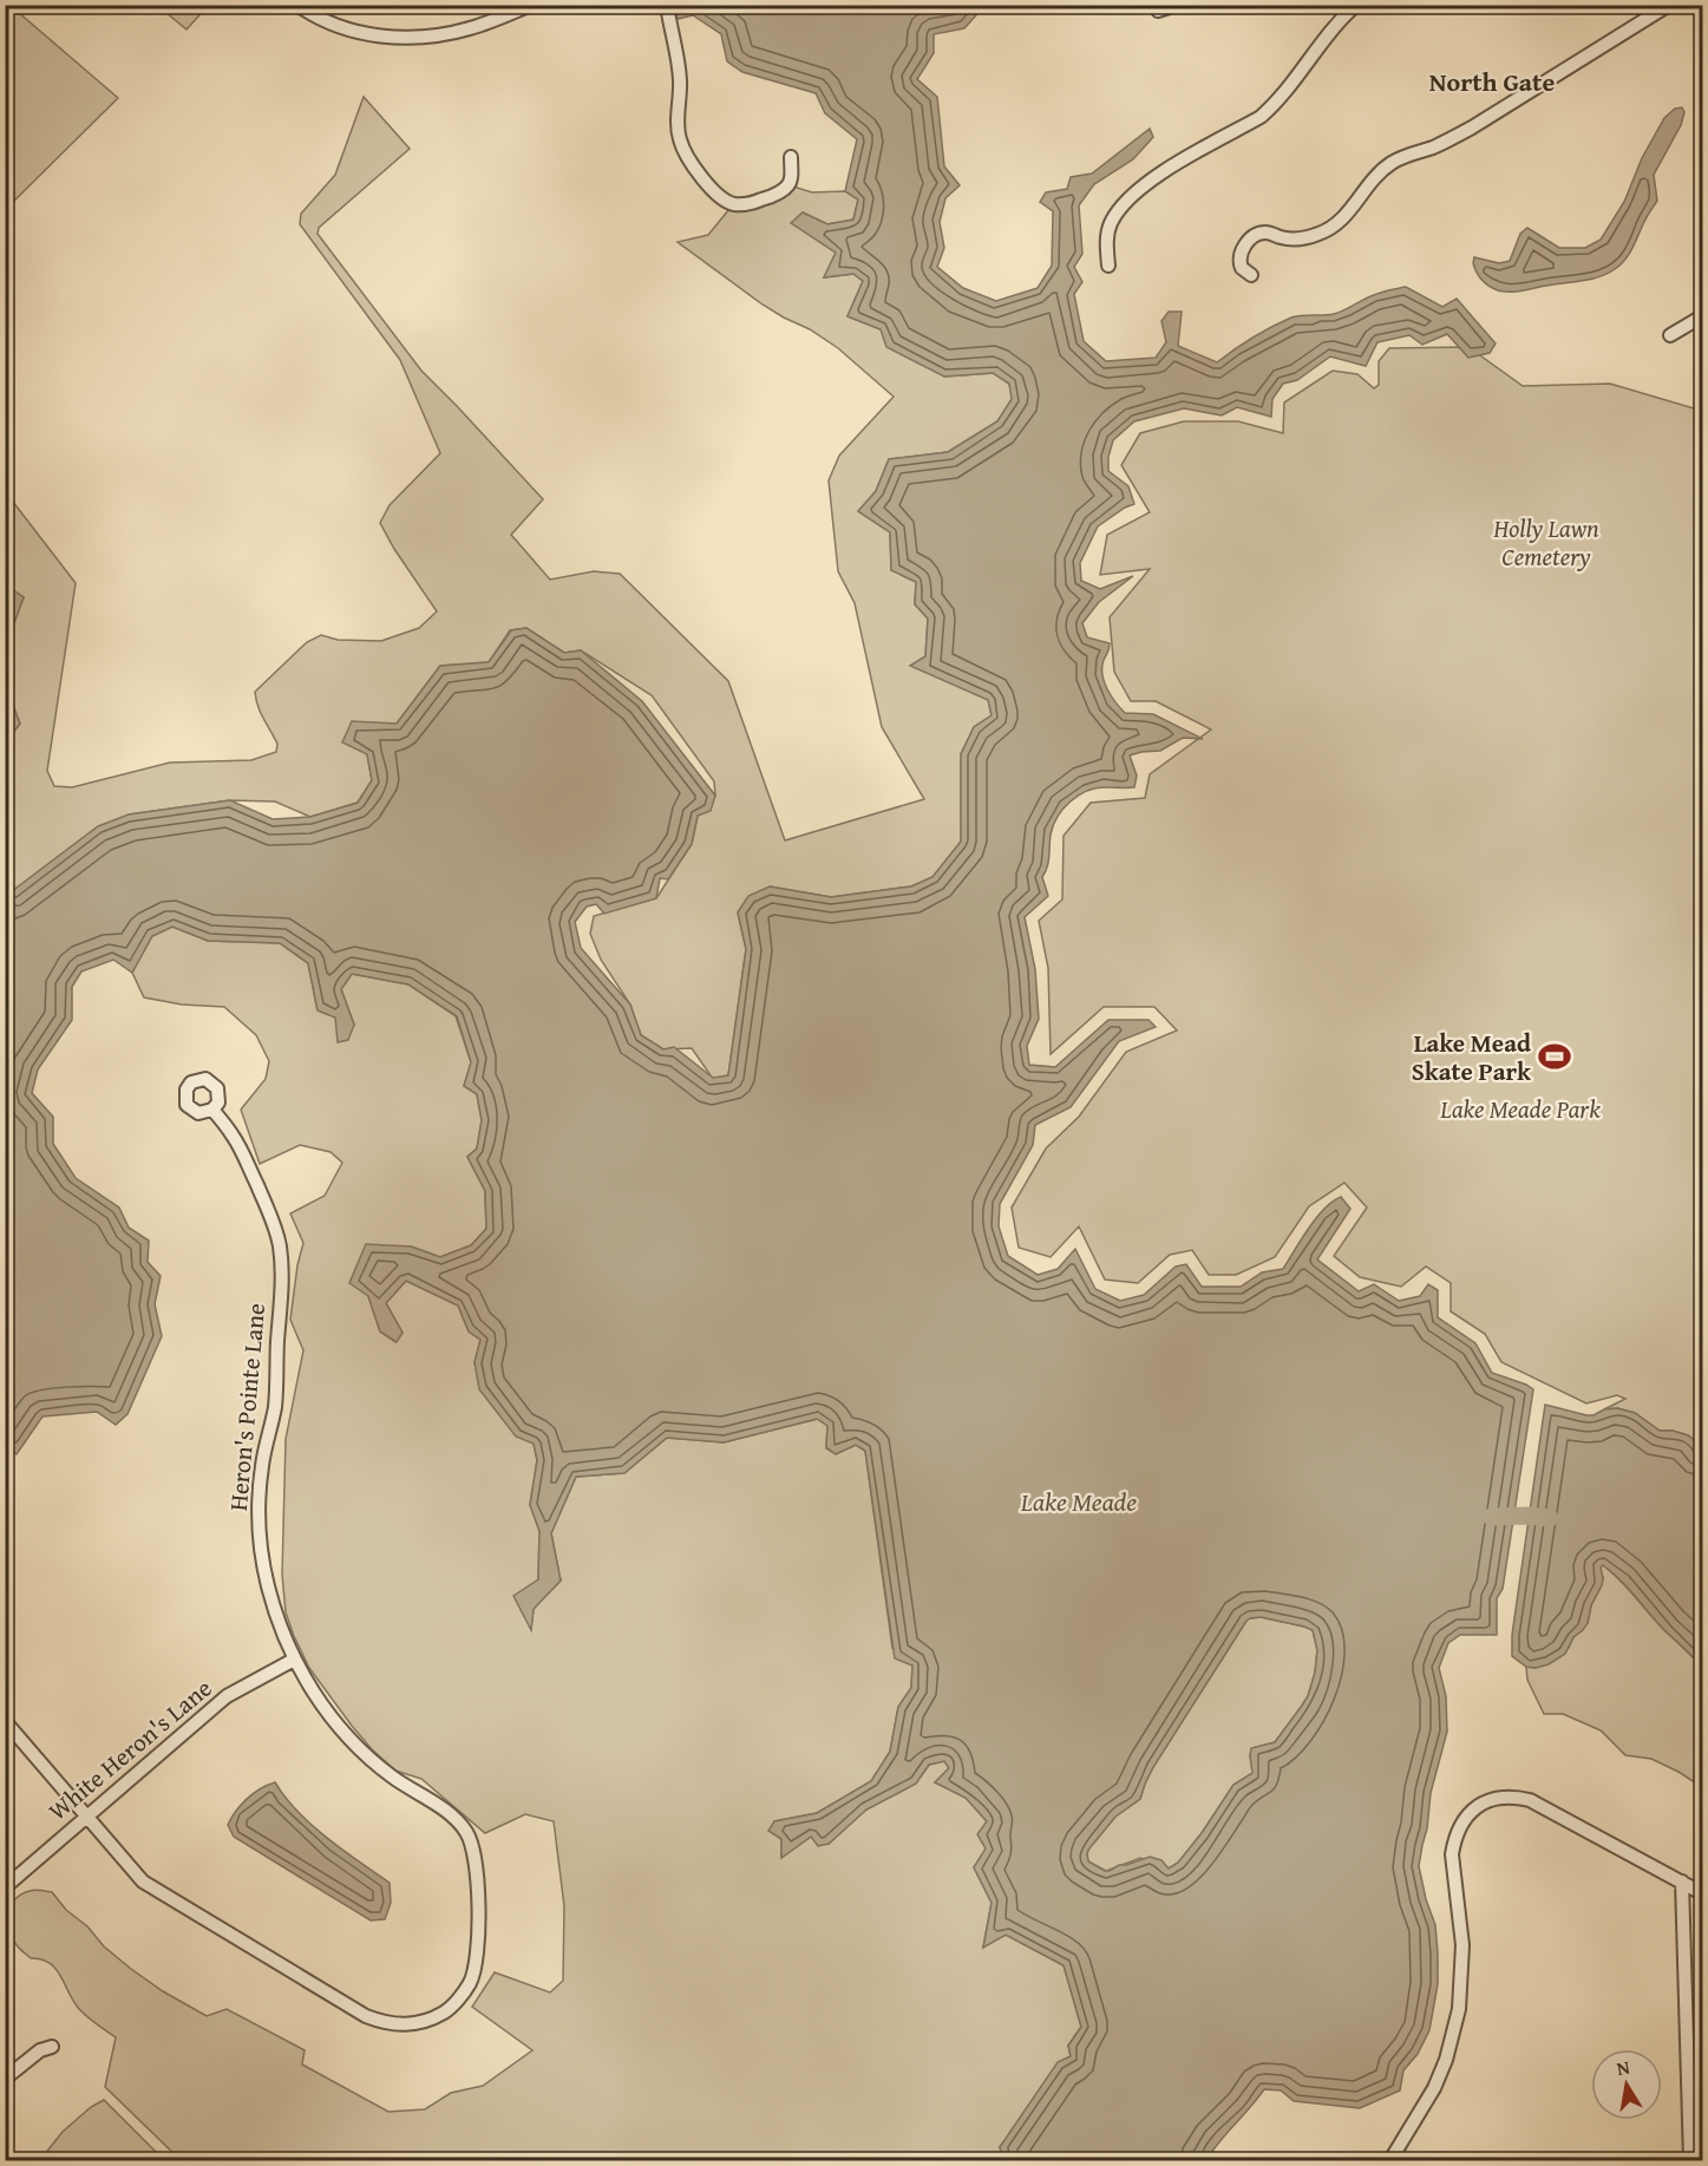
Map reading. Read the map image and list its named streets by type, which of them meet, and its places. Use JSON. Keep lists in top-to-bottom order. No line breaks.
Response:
{"streets":{"street":["Heron's Pointe Lane","White Heron's Lane"]},"crossings":[["Heron's Pointe Lane","White Heron's Lane"]],"districts":["North Gate"],"water":["Lake Meade"],"parks":["Holly Lawn Cemetery","Lake Meade Park"],"places":{"sports":["Lake Mead Skate Park"]},"north":"top"}
